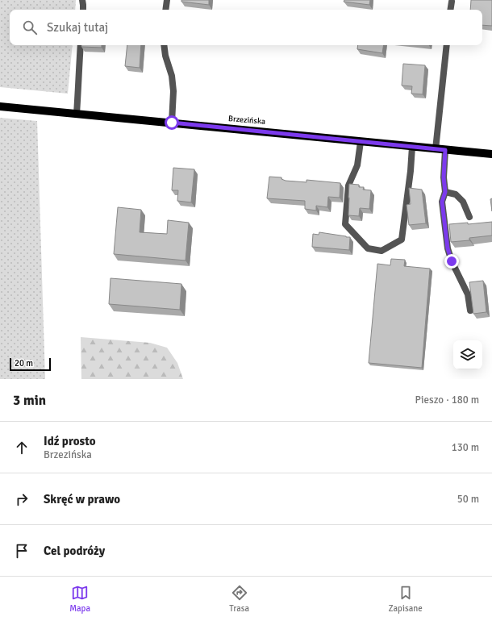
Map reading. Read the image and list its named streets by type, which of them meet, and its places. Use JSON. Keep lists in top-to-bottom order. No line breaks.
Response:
{"streets":{"main road":["Brzezińska"]},"scale_bar":"20 m","page":{"search":"Szukaj tutaj","scale":"20 m","heading":["3 min","Pieszo · 180 m"],"list":[["Idź prosto","Brzezińska","130 m"],["Skręć w prawo","50 m"],"Cel podróży"],"nav":["Mapa","Trasa","Zapisane"]}}
